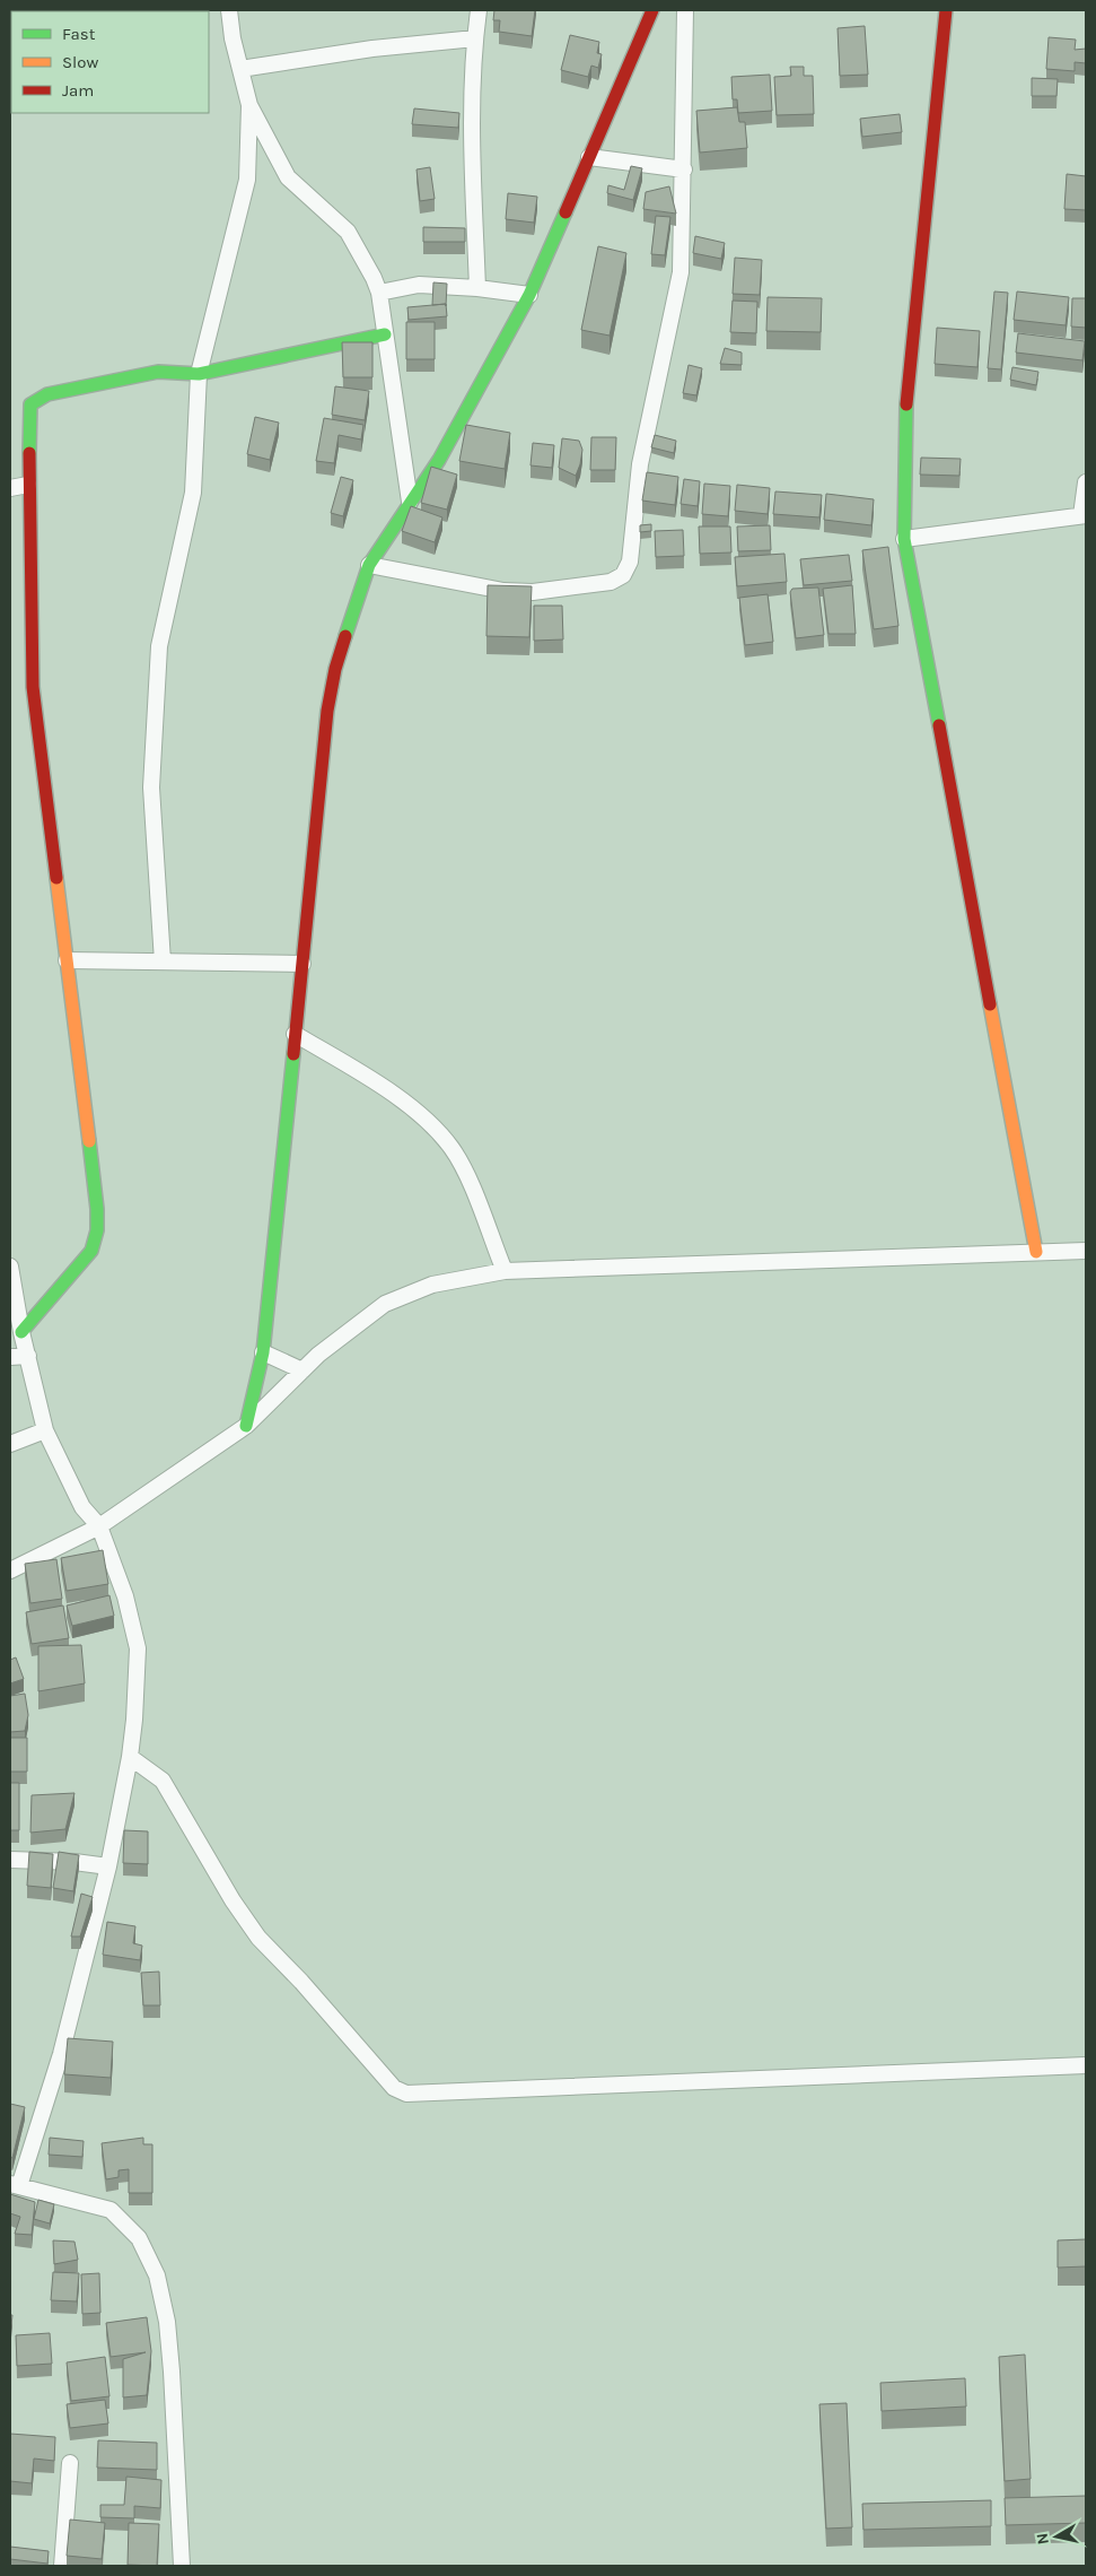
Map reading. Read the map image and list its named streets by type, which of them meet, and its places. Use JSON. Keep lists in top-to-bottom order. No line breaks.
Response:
{"legend":["Fast","Slow","Jam"],"north":"left"}
